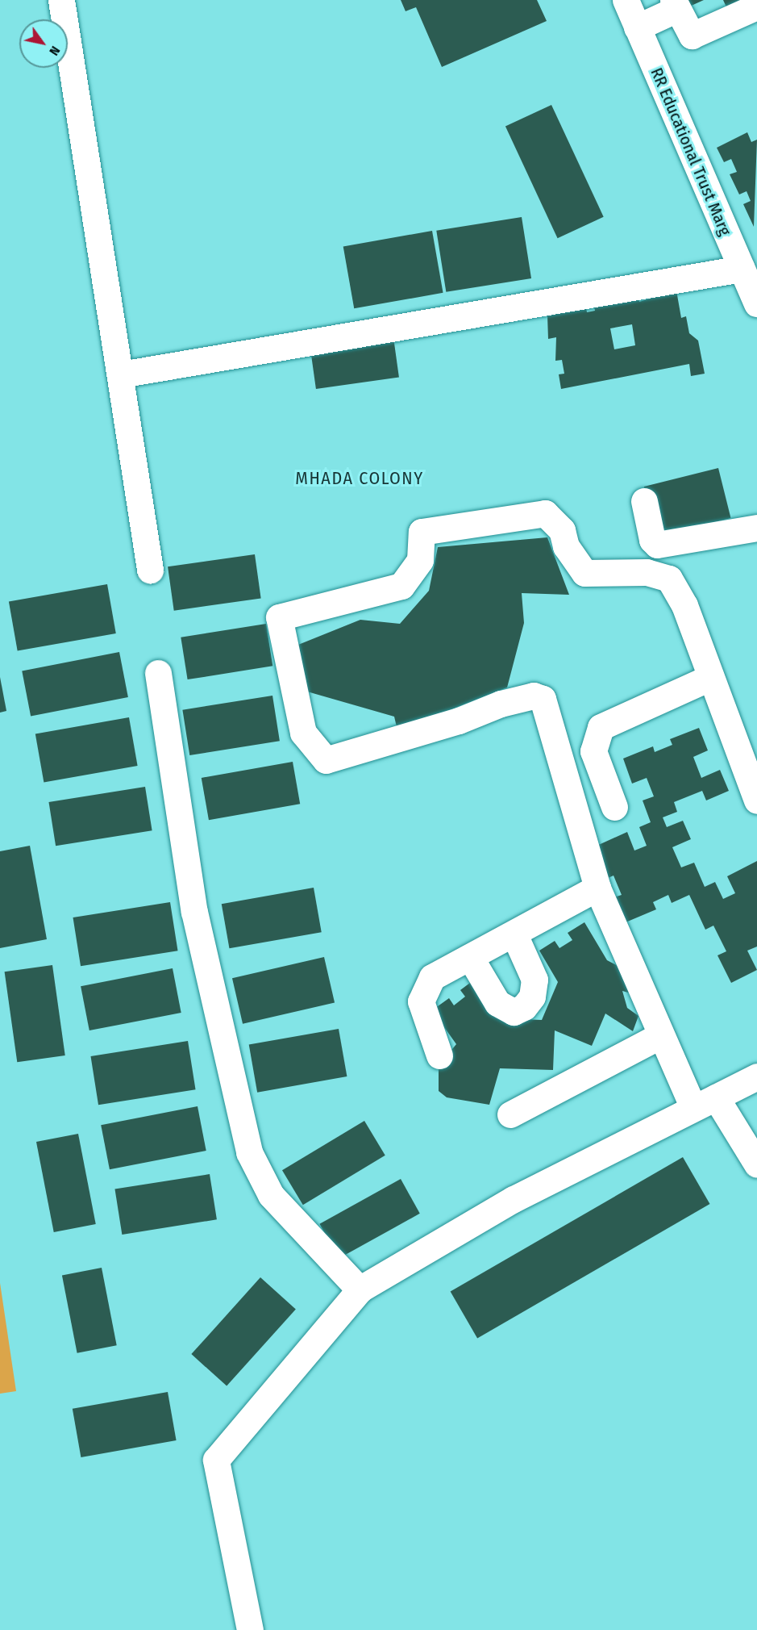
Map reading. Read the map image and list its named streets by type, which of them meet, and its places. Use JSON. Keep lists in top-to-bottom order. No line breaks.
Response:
{"streets":{"street":["RR Educational Trust Marg"]},"districts":["MHADA COLONY"],"north":"bottom right"}
